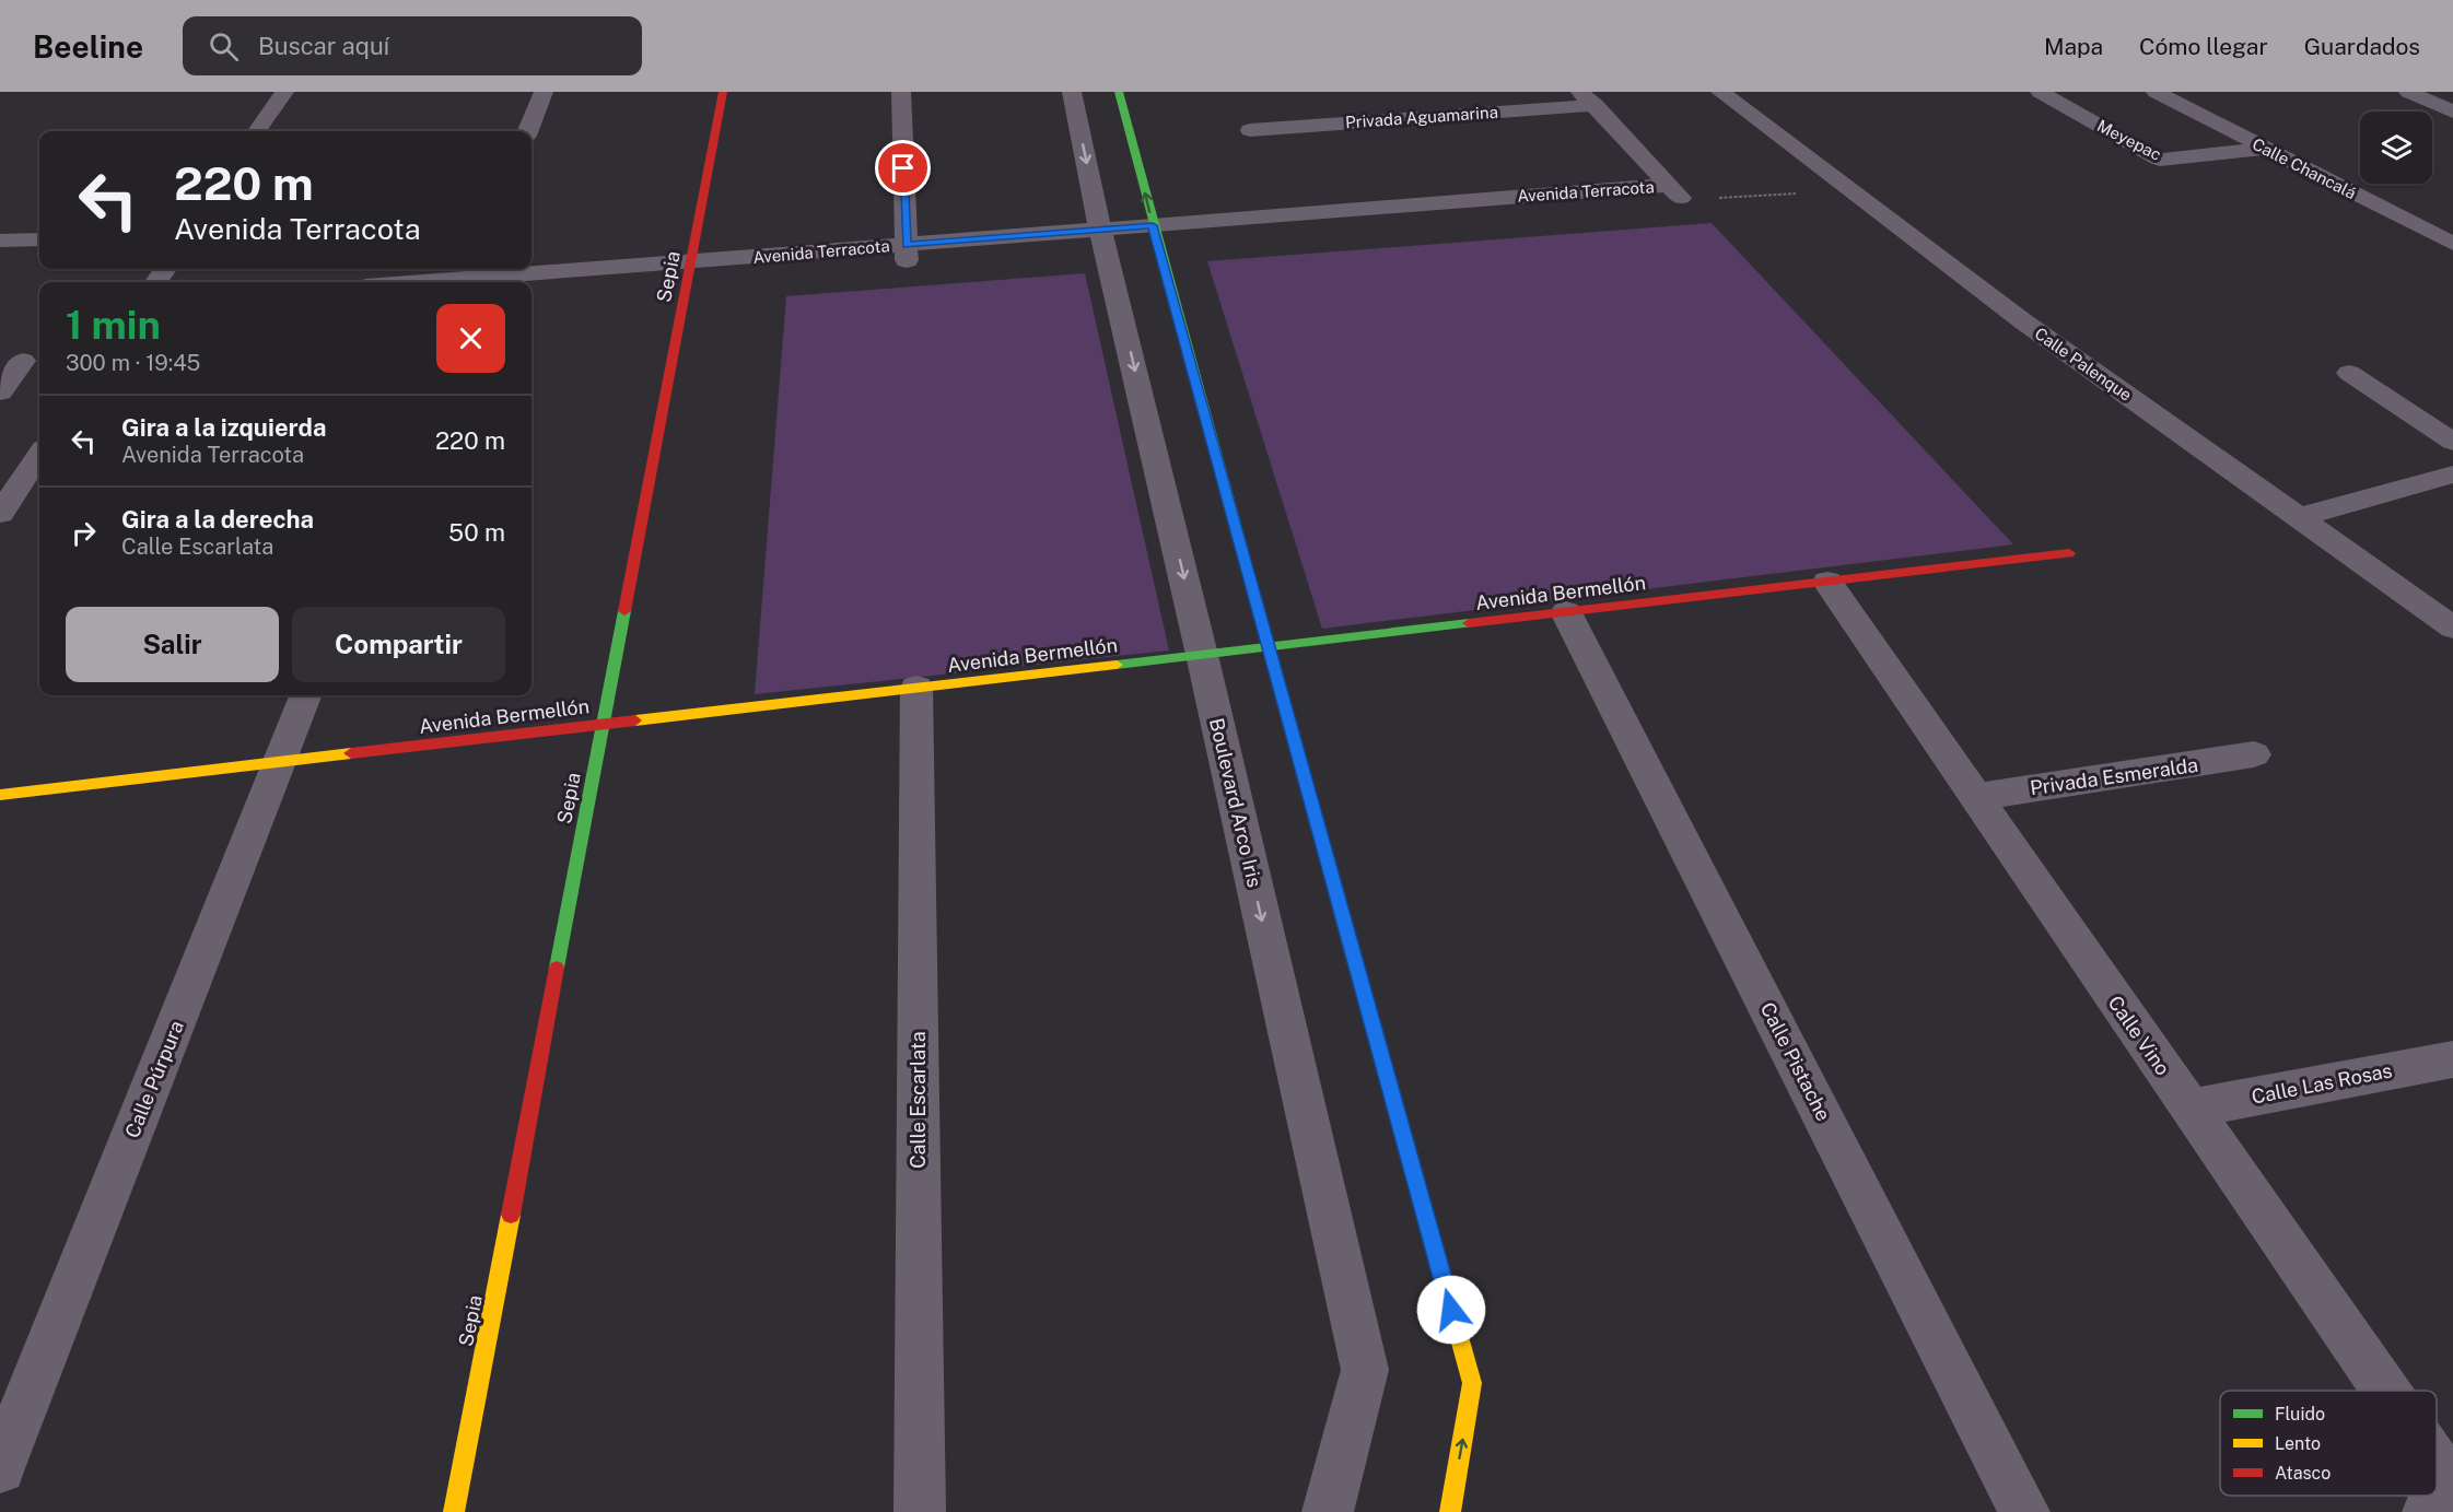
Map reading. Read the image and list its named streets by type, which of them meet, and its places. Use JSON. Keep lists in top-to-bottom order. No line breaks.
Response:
{"streets":{"street":["Privada Aguamarina","Meyepac","Calle Chancalá","Avenida Terracota","Sepia","Calle Palenque","Avenida Bermellón","Privada Esmeralda","Boulevard Arco Iris","Calle Vino","Calle Pistache","Calle Púrpura","Calle Las Rosas","Calle Escarlata"]},"crossings":[["Meyepac","Calle Chancalá"],["Avenida Terracota","Sepia"],["Avenida Terracota","Boulevard Arco Iris"],["Sepia","Avenida Bermellón"],["Avenida Bermellón","Boulevard Arco Iris"],["Avenida Bermellón","Calle Vino"],["Avenida Bermellón","Calle Pistache"],["Avenida Bermellón","Calle Púrpura"],["Avenida Bermellón","Calle Escarlata"],["Privada Esmeralda","Calle Vino"],["Calle Vino","Calle Las Rosas"]],"legend":["Fluido","Lento","Atasco"],"page":{"header":"Beeline","search":"Buscar aquí","nav":["Mapa","Cómo llegar","Guardados"],"turn":["220 m","Avenida Terracota"],"heading":["1 min","300 m · 19:45"],"list":[{"name":"Gira a la izquierda","note":"Avenida Terracota","value":"220 m"},{"name":"Gira a la derecha","note":"Calle Escarlata","value":"50 m"}],"buttons":["Salir","Compartir"]}}
